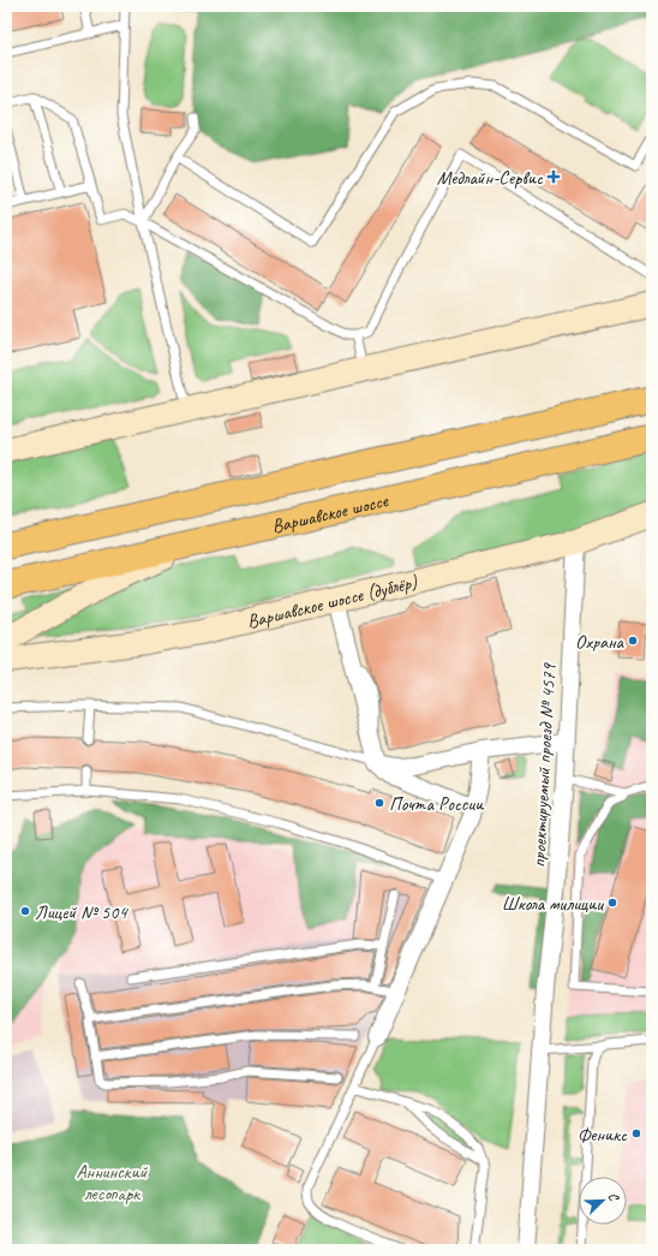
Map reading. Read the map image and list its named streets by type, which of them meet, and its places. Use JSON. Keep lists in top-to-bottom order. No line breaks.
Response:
{"streets":{"main road":["Варшавское шоссе","Варшавское шоссе (дублёр)"],"street":["проектируемый проезд № 4579"]},"crossings":[["Варшавское шоссе (дублёр)","проектируемый проезд № 4579"]],"parks":["Аннинский лесопарк"],"places":{"health":["Медлайн-Сервис"],"other":["Охрана","Почта России","Школа милиции","Лицей № 504","Феникс"]},"north":"top right"}
